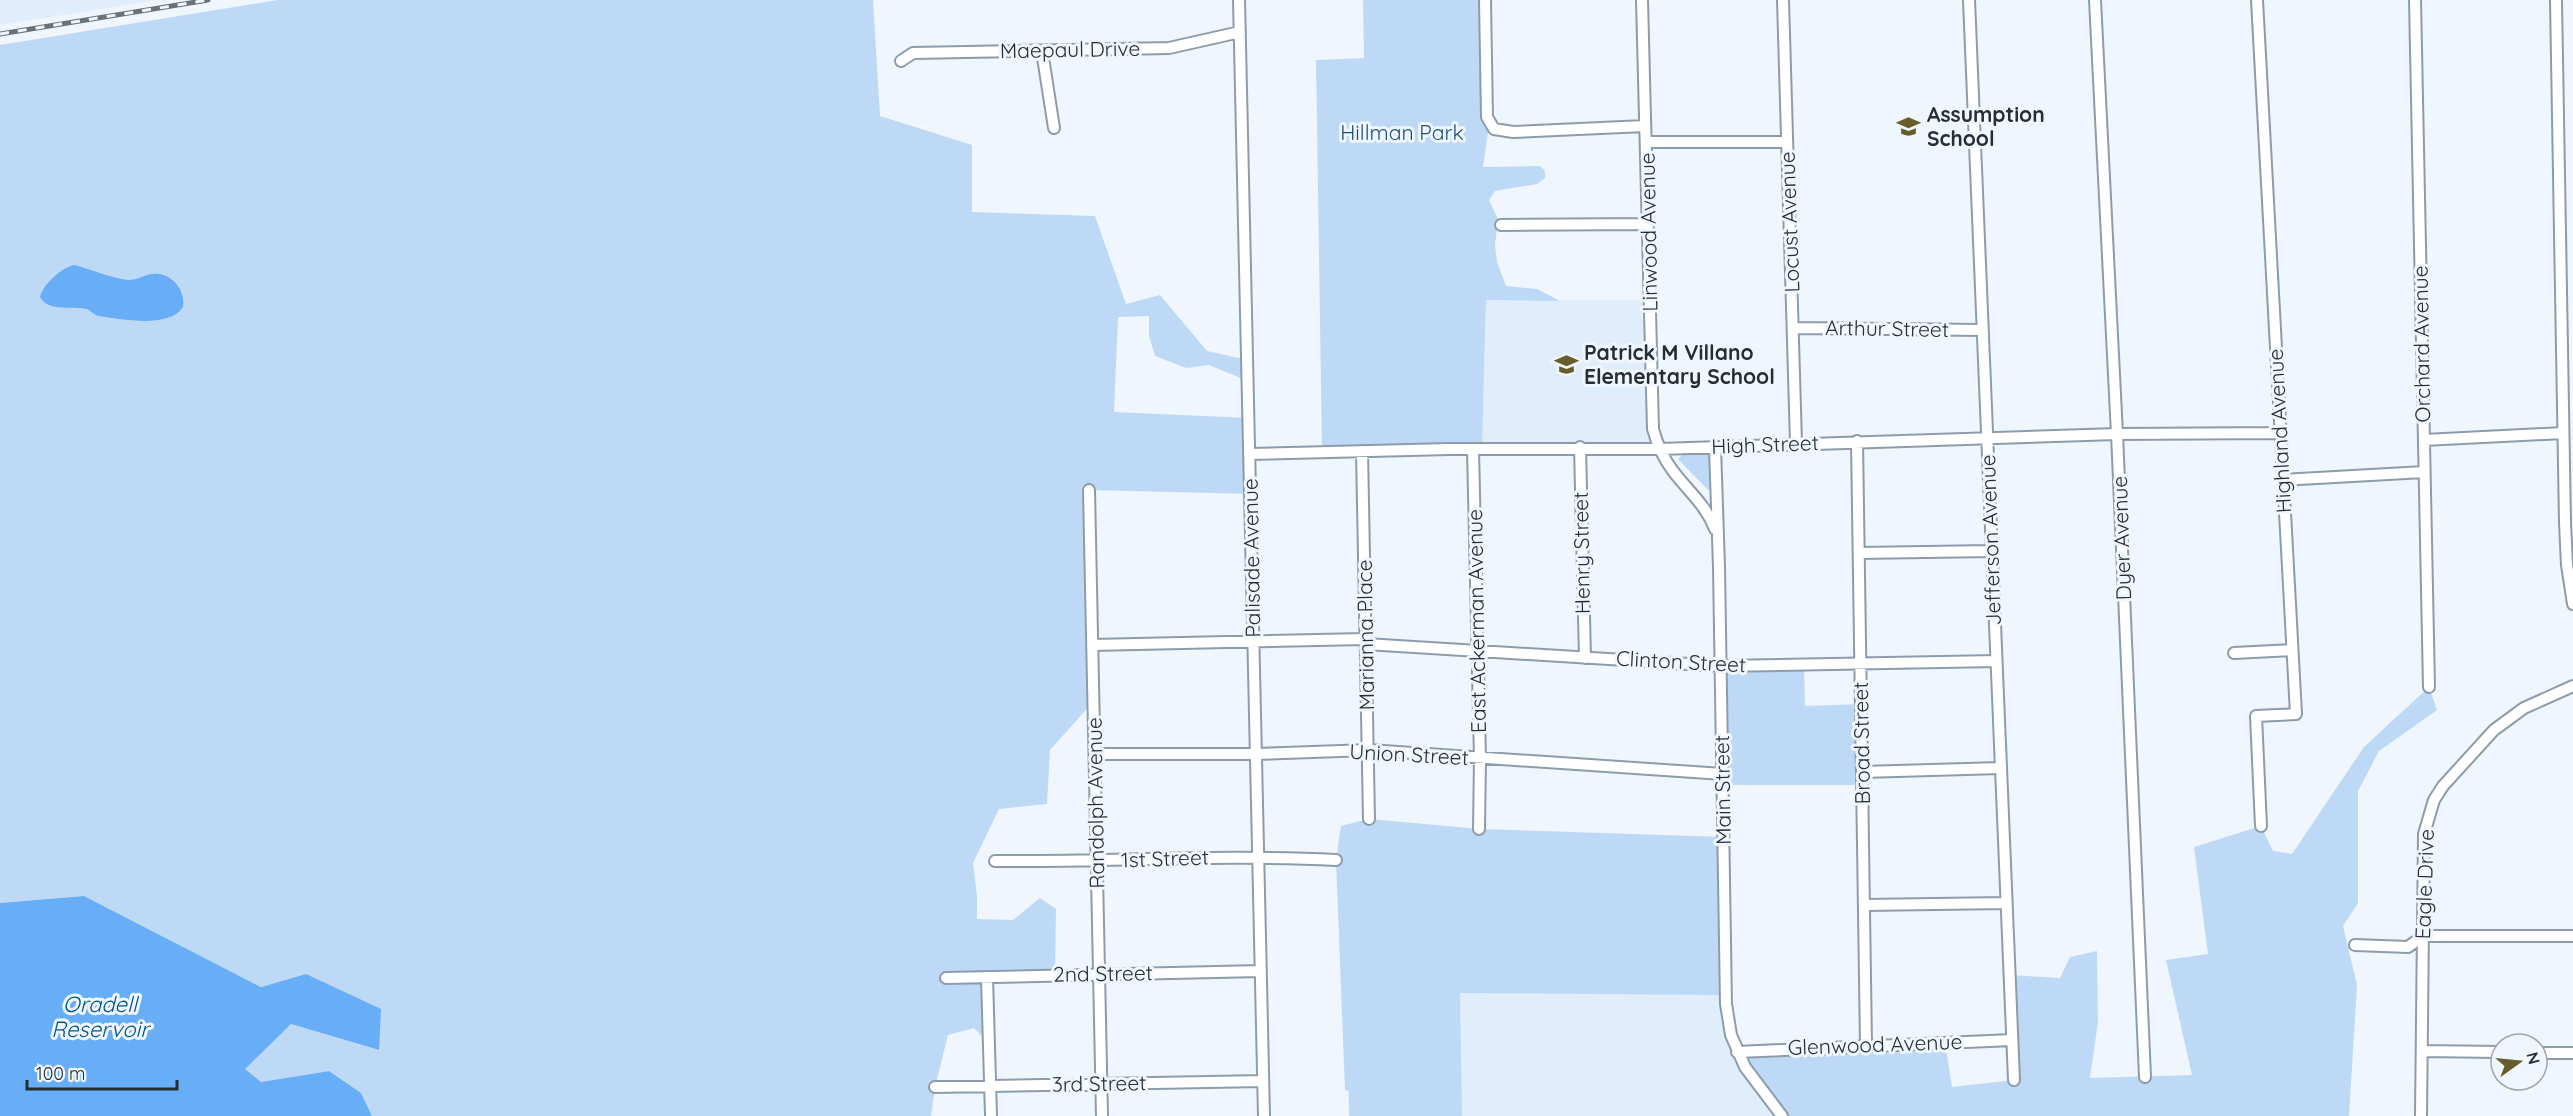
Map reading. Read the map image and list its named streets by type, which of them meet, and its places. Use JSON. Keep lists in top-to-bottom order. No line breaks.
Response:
{"streets":{"street":["Maepaul Drive","Locust Avenue","Linwood Avenue","Arthur Street","Orchard Avenue","Highland Avenue","High Street","Dyer Avenue","Jefferson Avenue","Henry Street","Palisade Avenue","East Ackerman Avenue","Marianna Place","Clinton Street","Broad Street","Union Street","Main Street","Randolph Avenue","1st Street","Eagle Drive","2nd Street","Glenwood Avenue","3rd Street"]},"crossings":[["Maepaul Drive","Palisade Avenue"],["Locust Avenue","Arthur Street"],["Locust Avenue","High Street"],["Linwood Avenue","High Street"],["Linwood Avenue","Main Street"],["Arthur Street","Jefferson Avenue"],["Highland Avenue","High Street"],["High Street","Dyer Avenue"],["High Street","Jefferson Avenue"],["High Street","Henry Street"],["High Street","Palisade Avenue"],["High Street","East Ackerman Avenue"],["High Street","Marianna Place"],["High Street","Broad Street"],["High Street","Main Street"],["Jefferson Avenue","Clinton Street"],["Jefferson Avenue","Glenwood Avenue"],["Henry Street","Clinton Street"],["Palisade Avenue","Clinton Street"],["Palisade Avenue","Union Street"],["Palisade Avenue","1st Street"],["Palisade Avenue","2nd Street"],["Palisade Avenue","3rd Street"],["East Ackerman Avenue","Clinton Street"],["East Ackerman Avenue","Union Street"],["Marianna Place","Clinton Street"],["Marianna Place","Union Street"],["Clinton Street","Broad Street"],["Clinton Street","Main Street"],["Clinton Street","Randolph Avenue"],["Broad Street","Glenwood Avenue"],["Union Street","Main Street"],["Union Street","Randolph Avenue"],["Main Street","Glenwood Avenue"],["Randolph Avenue","1st Street"],["Randolph Avenue","2nd Street"],["Randolph Avenue","3rd Street"]],"water":["Oradell Reservoir"],"parks":["Hillman Park"],"places":{"school or university":["Assumption School","Patrick M Villano Elementary School"]},"scale_bar":"100 m","north":"right"}
